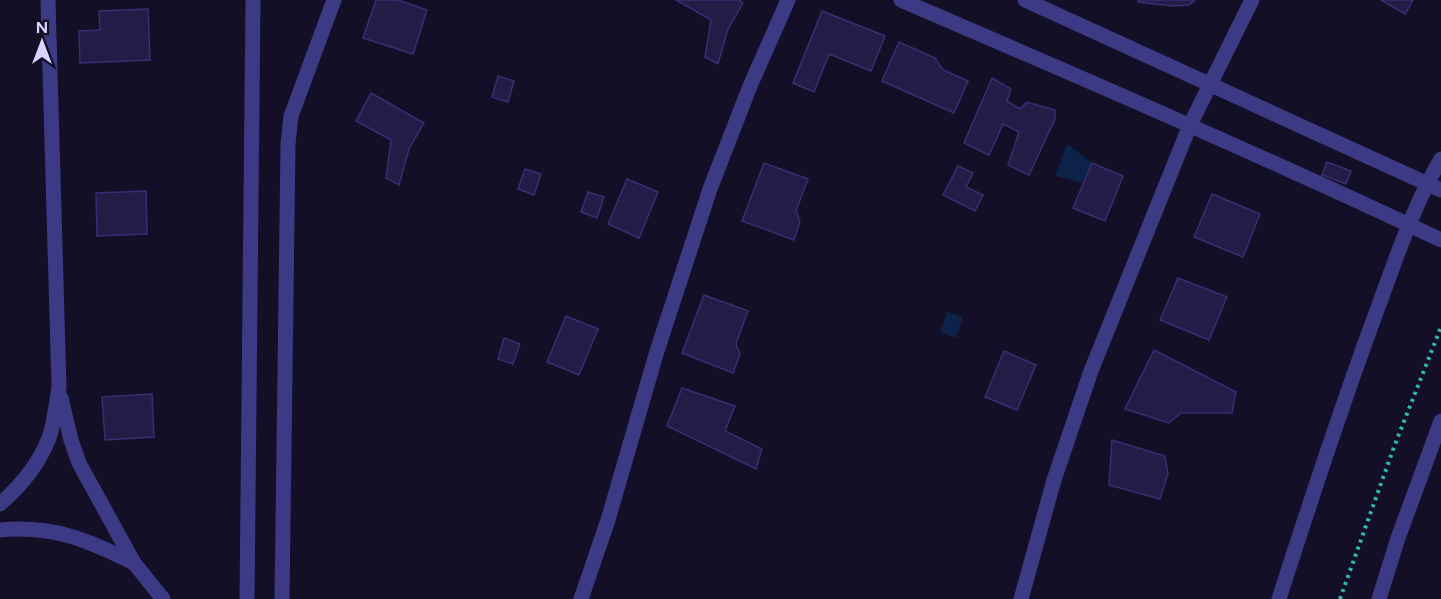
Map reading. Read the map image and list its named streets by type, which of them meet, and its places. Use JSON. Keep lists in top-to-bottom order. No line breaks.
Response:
{"north":"top"}
